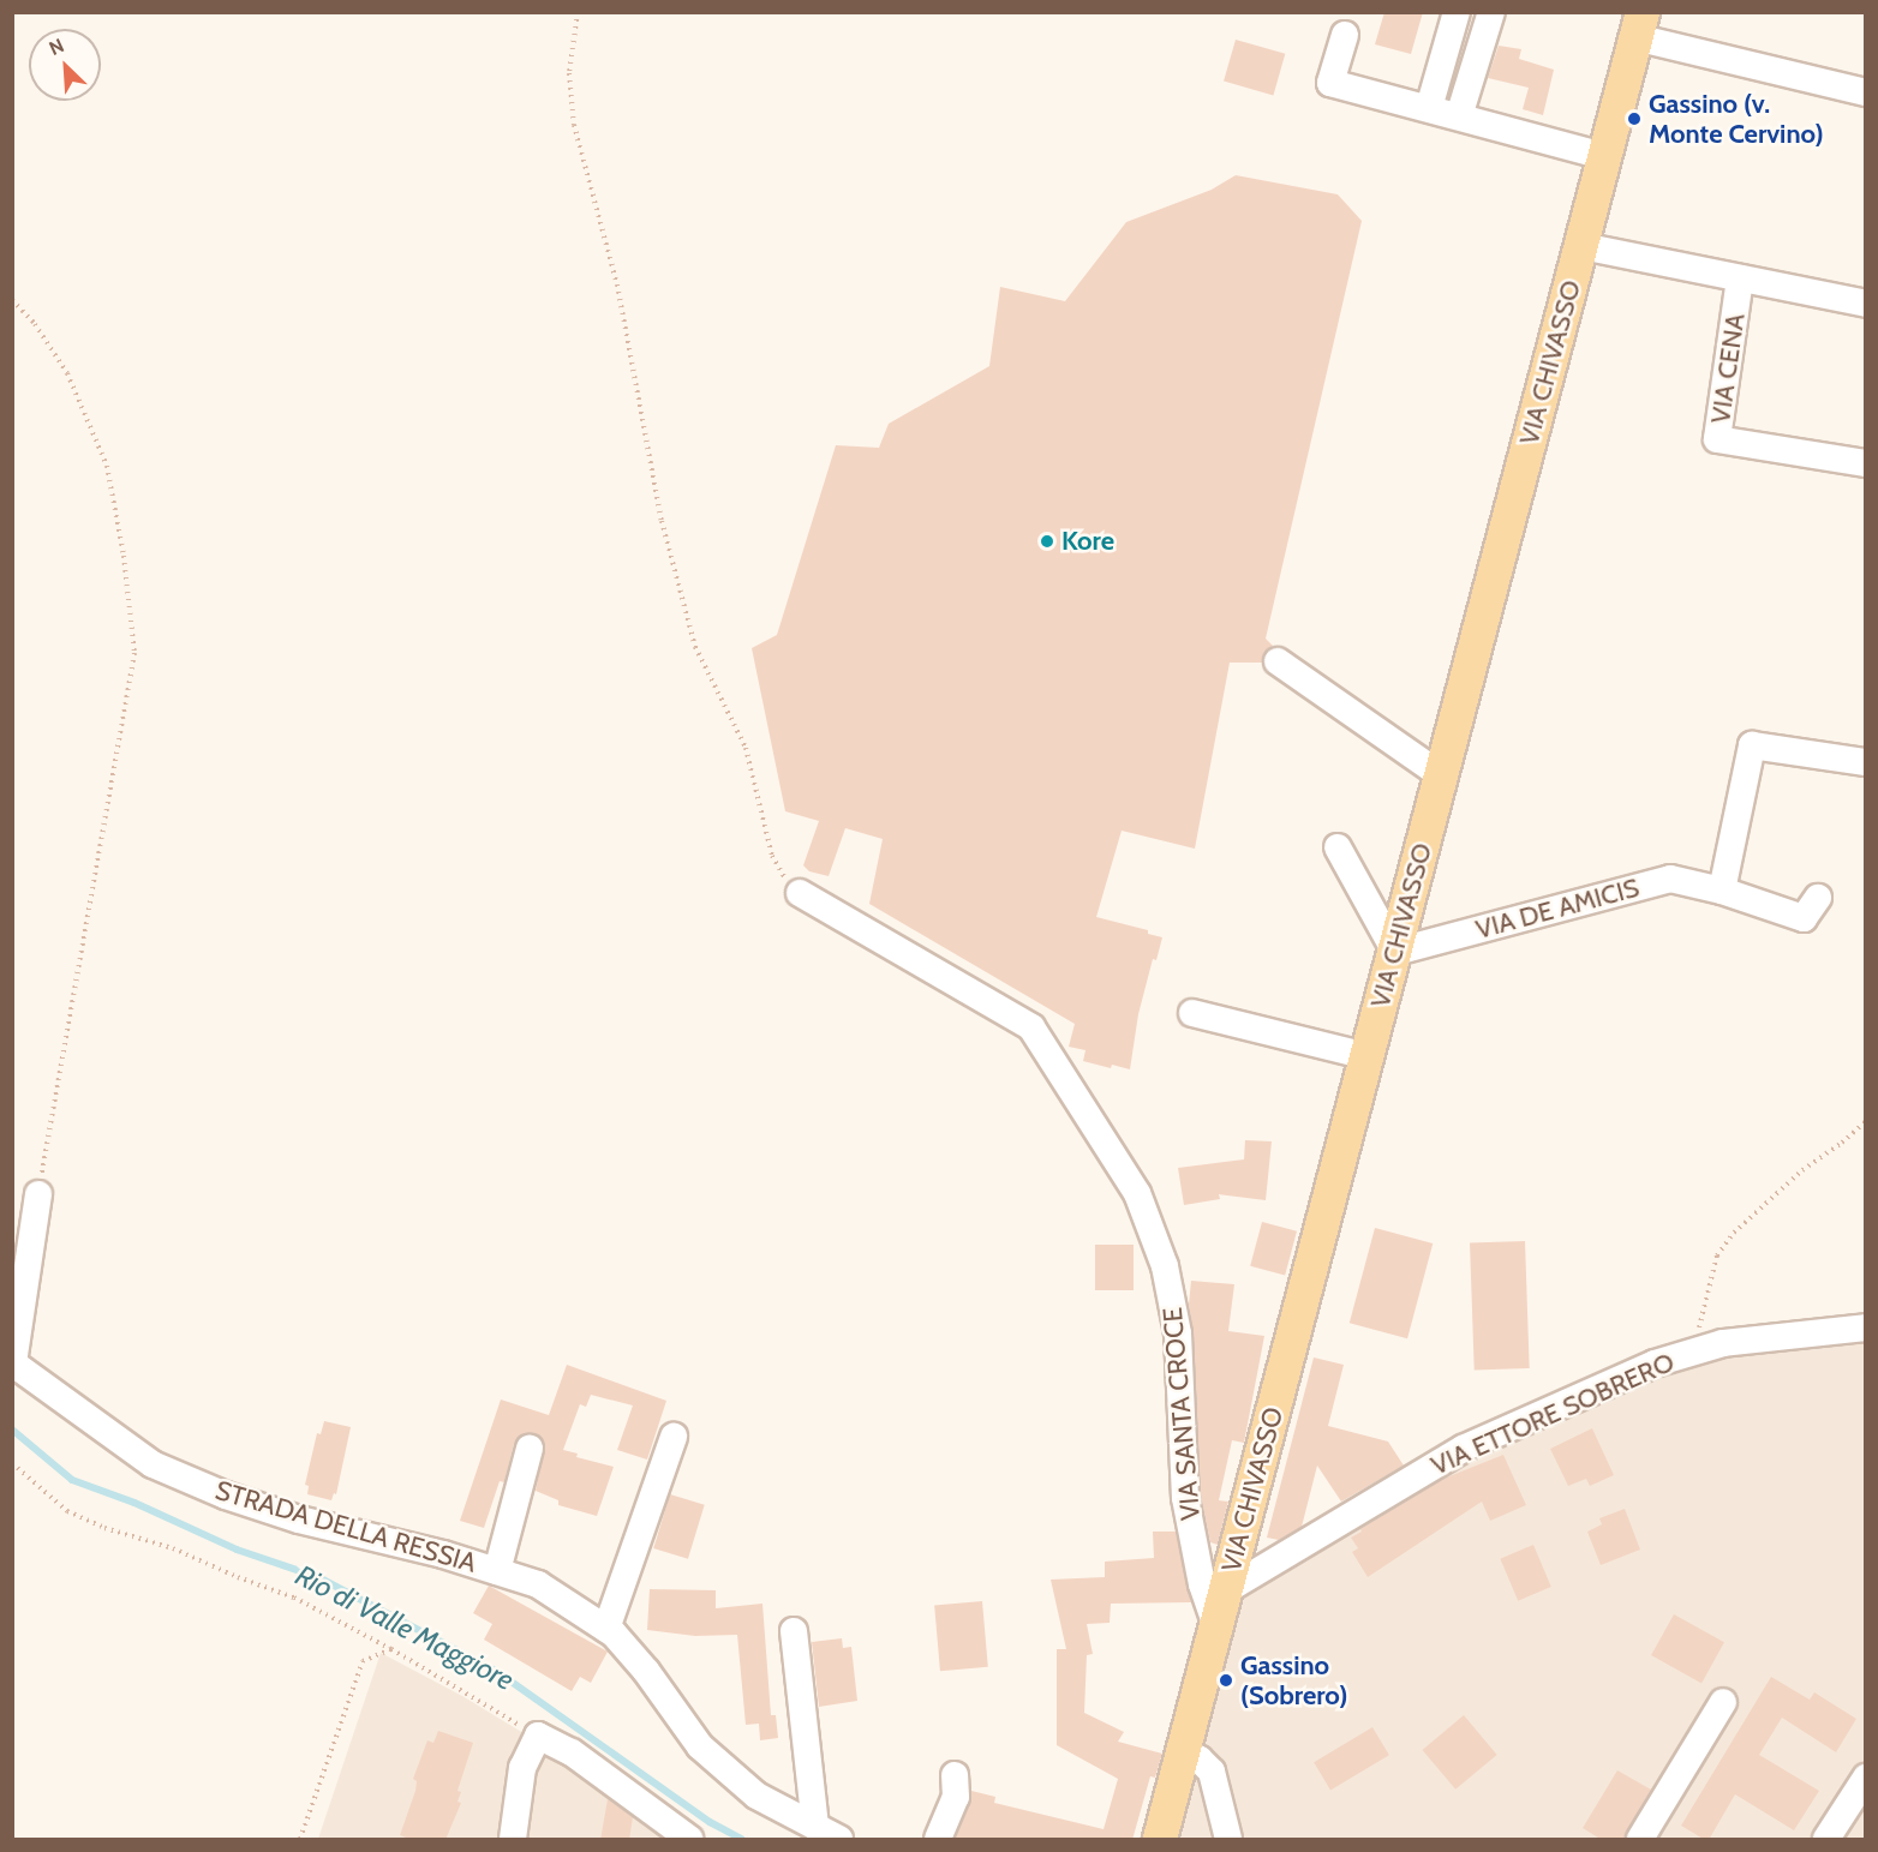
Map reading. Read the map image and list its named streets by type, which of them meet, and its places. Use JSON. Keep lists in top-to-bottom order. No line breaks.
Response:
{"streets":{"main road":["VIA CHIVASSO"],"street":["VIA CENA","VIA DE AMICIS","VIA SANTA CROCE","VIA ETTORE SOBRERO","STRADA DELLA RESSIA"]},"crossings":[["VIA CHIVASSO","VIA CENA"],["VIA CHIVASSO","VIA DE AMICIS"],["VIA CHIVASSO","VIA SANTA CROCE"],["VIA CHIVASSO","VIA ETTORE SOBRERO"]],"water":["Rio di Valle Maggiore"],"places":["Gassino (v. Monte Cervino)","Kore","Gassino (Sobrero)"],"north":"top left"}
